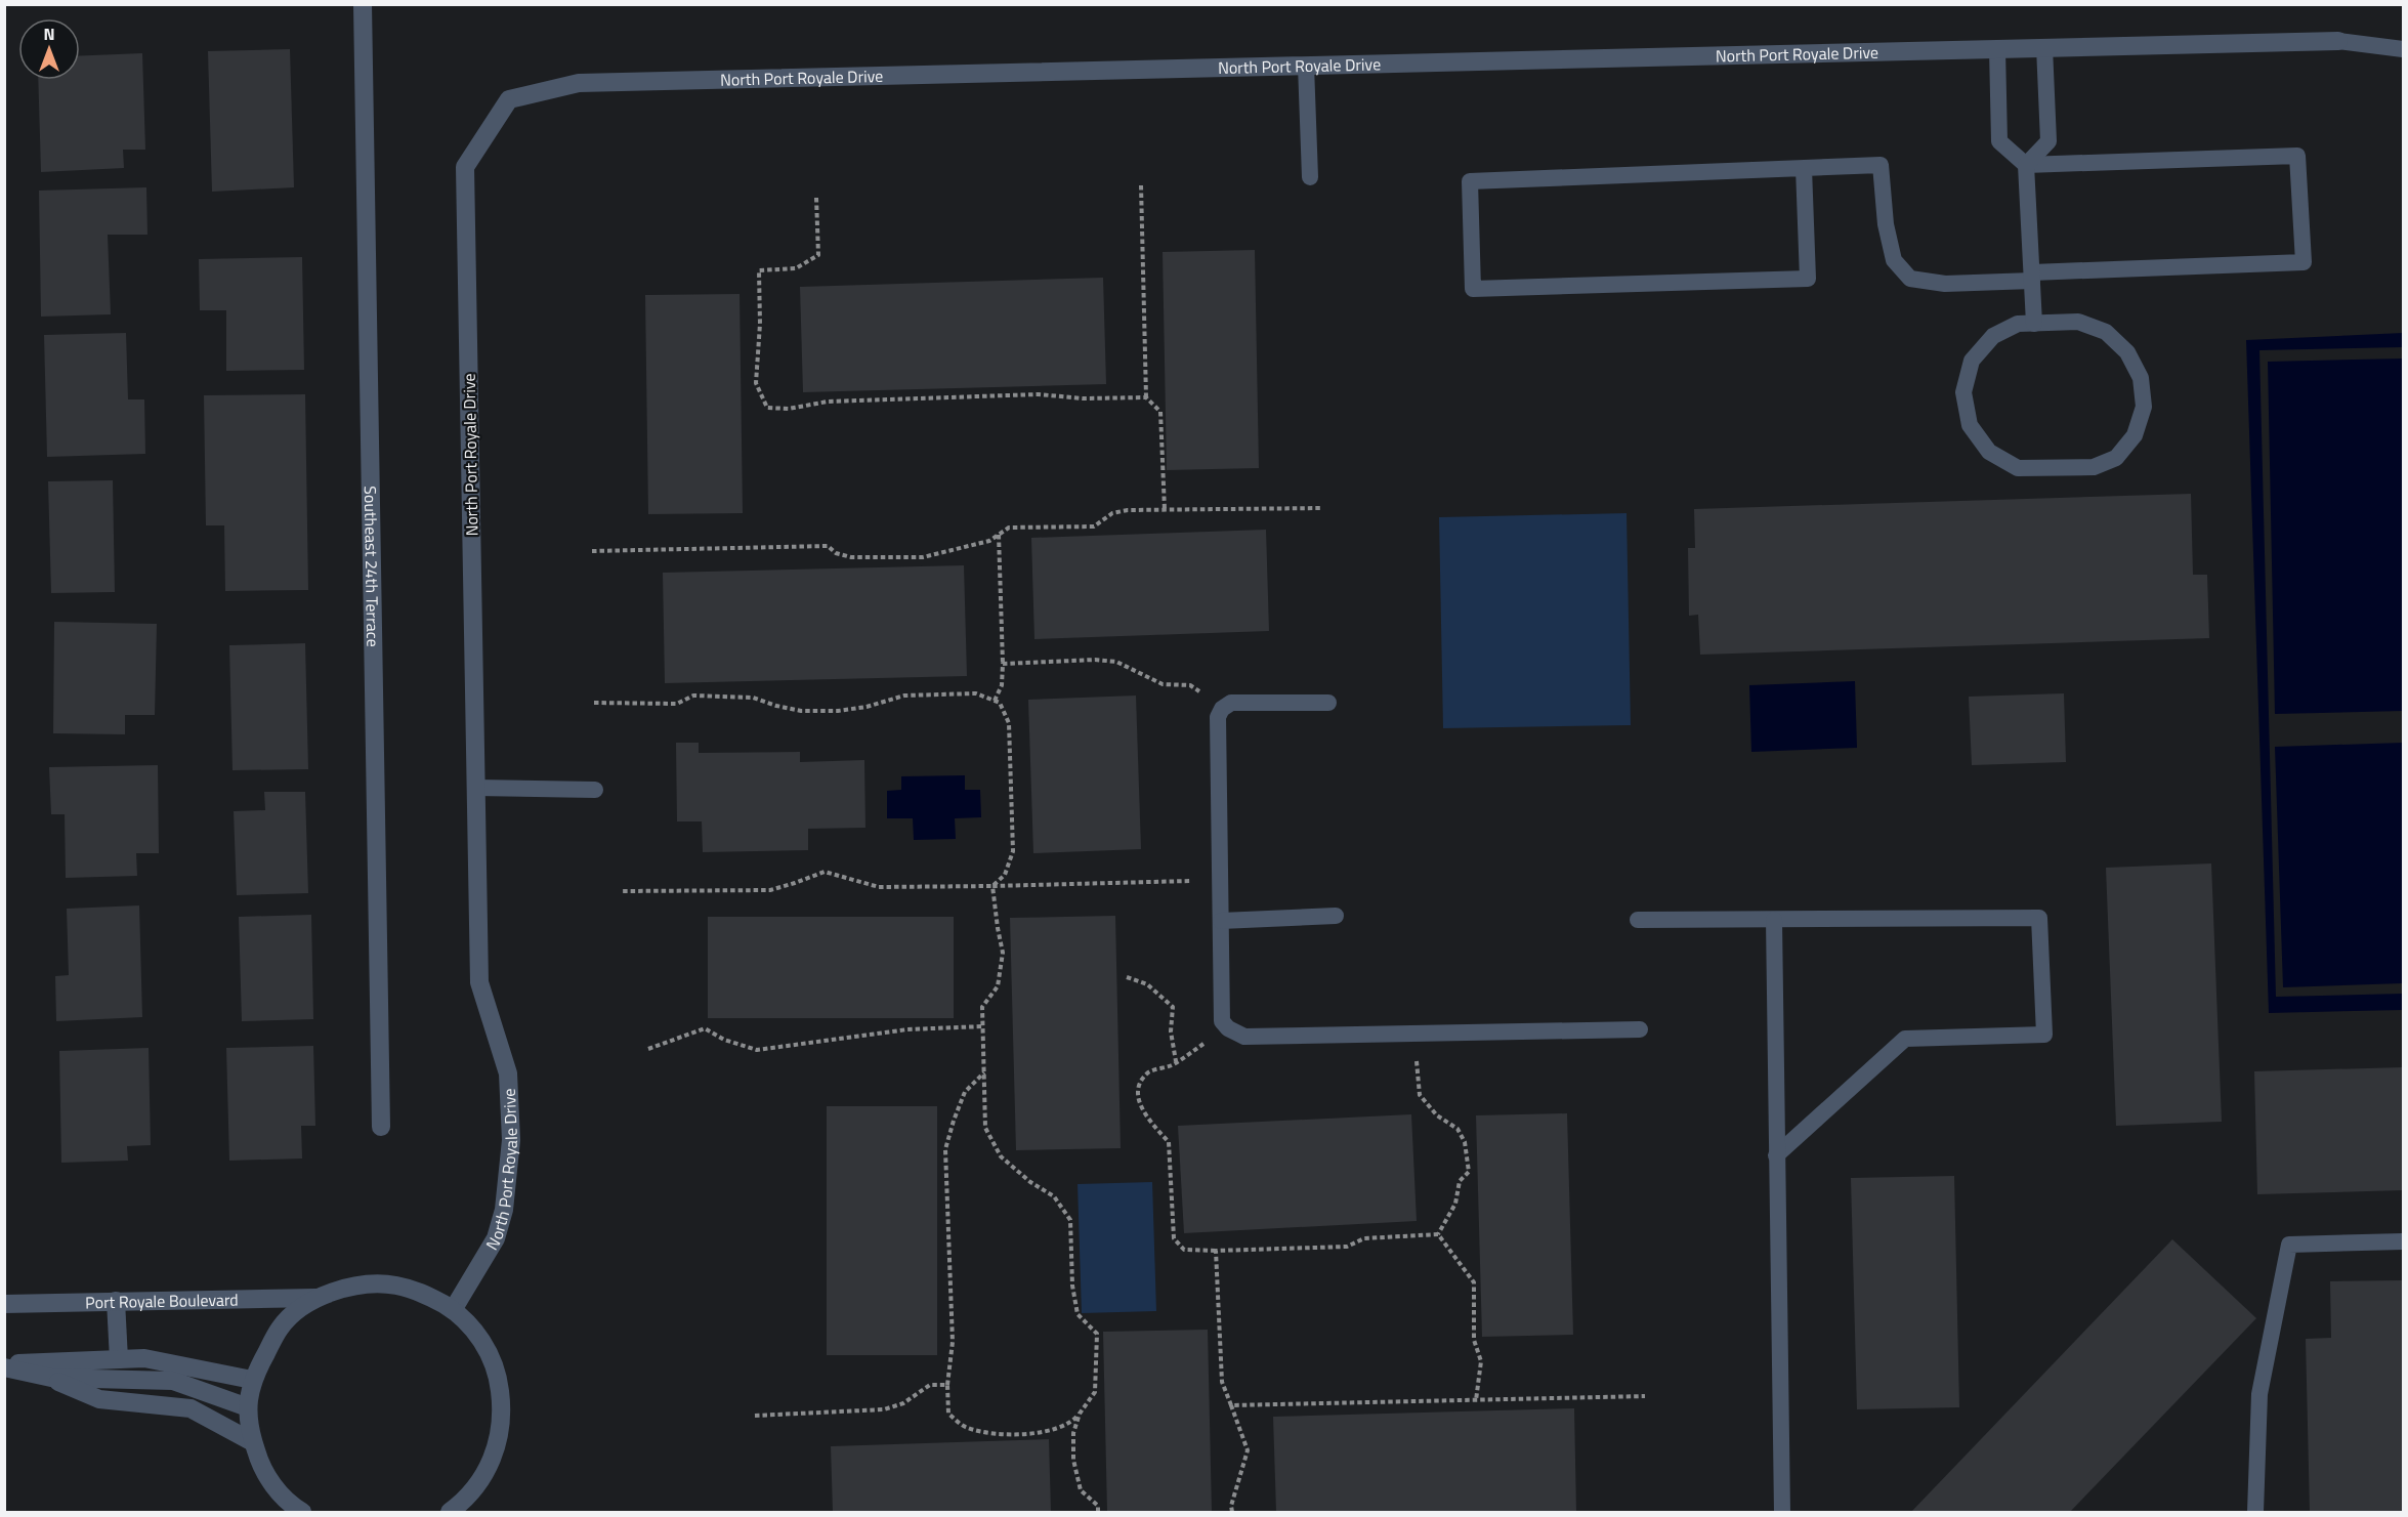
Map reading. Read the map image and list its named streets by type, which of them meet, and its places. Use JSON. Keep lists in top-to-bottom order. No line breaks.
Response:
{"streets":{"street":["North Port Royale Drive","Southeast 24th Terrace","Port Royale Boulevard"]},"north":"top"}
